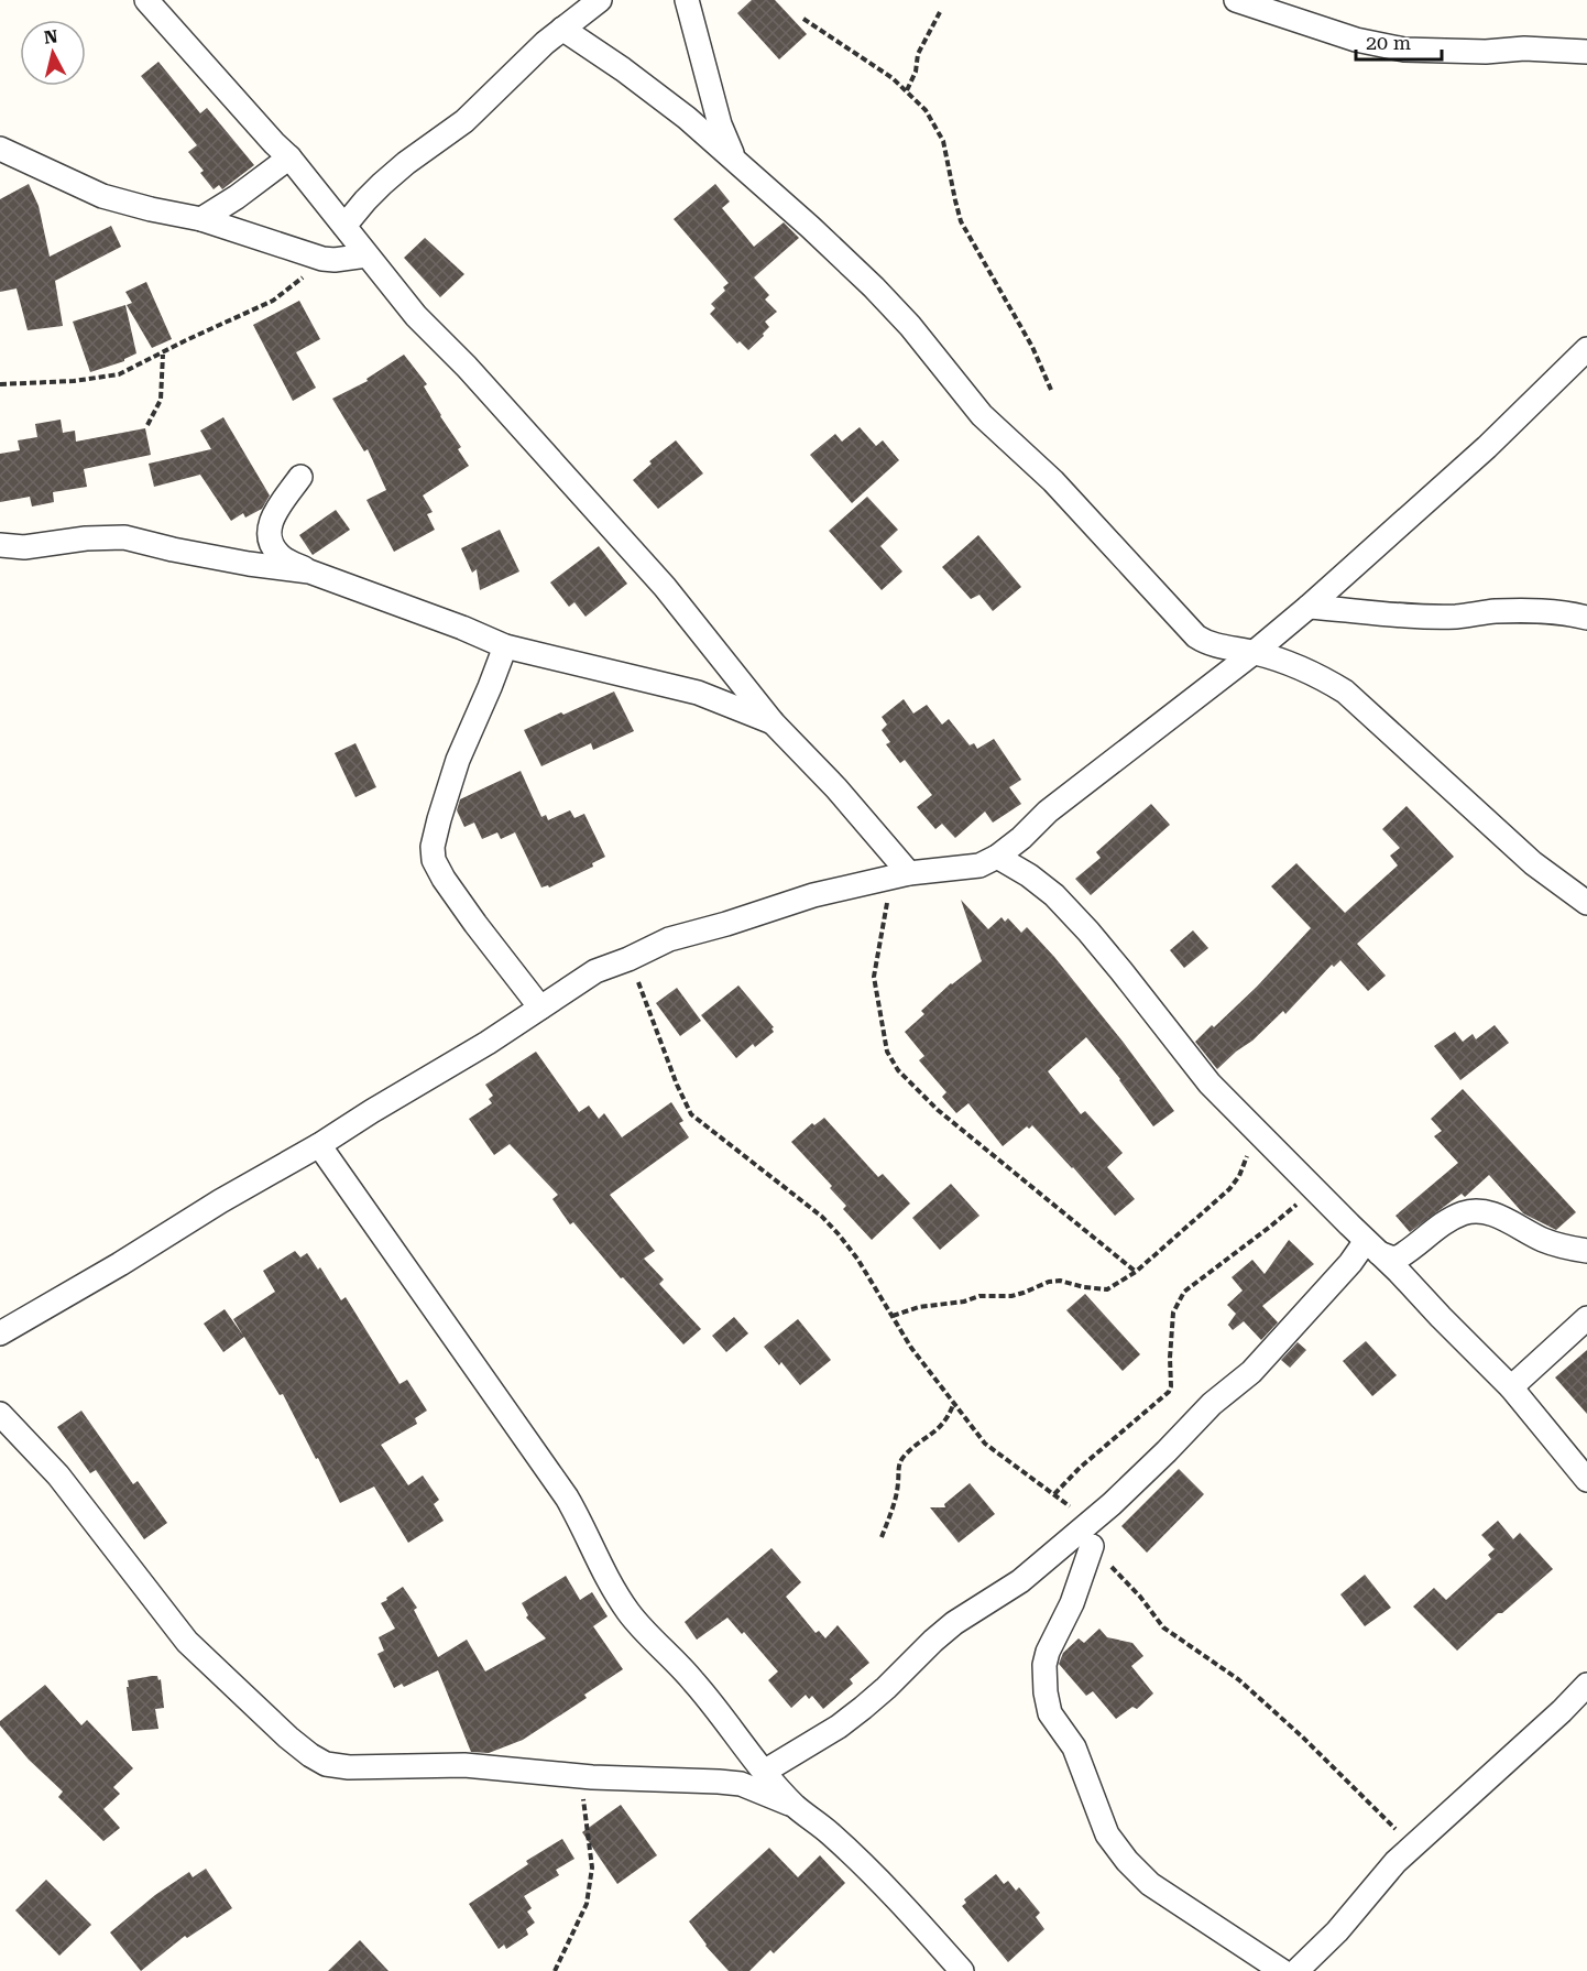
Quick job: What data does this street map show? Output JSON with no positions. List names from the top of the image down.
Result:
{
  "scale_bar": "20 m",
  "north": "top"
}
